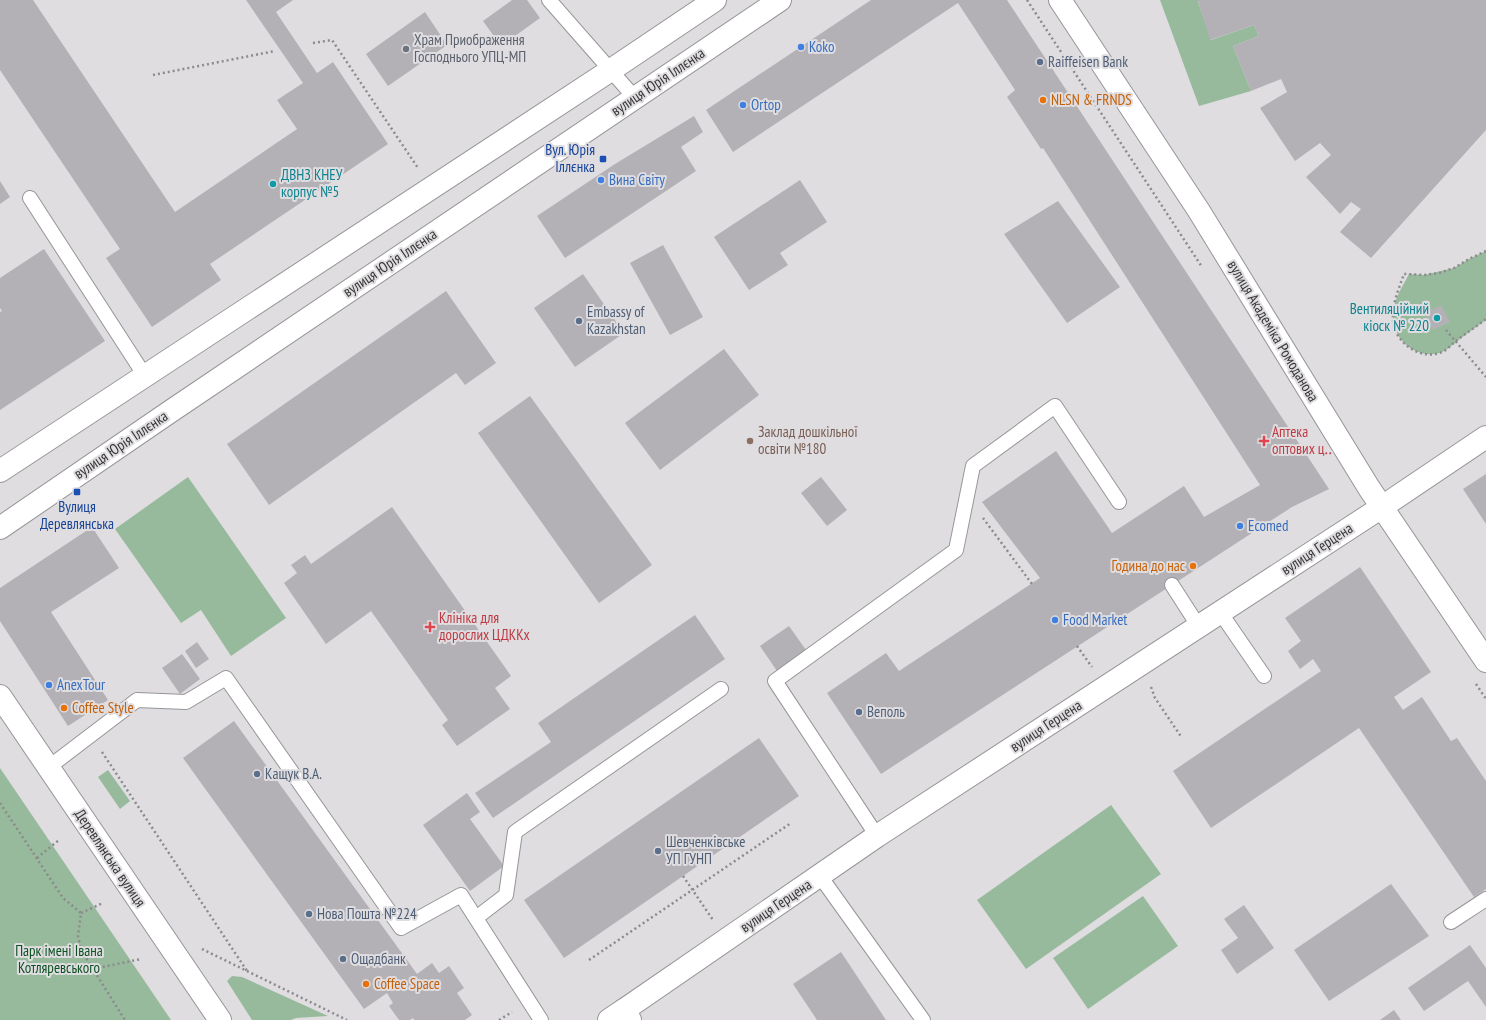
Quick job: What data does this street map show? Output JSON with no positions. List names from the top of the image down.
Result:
{
  "streets": {
    "street": [
      "вулиця Юрія Іллєнка",
      "вулиця Академіка Ромоданова",
      "вулиця Герцена",
      "Деревлянська вулиця"
    ]
  },
  "crossings": [
    ["вулиця Академіка Ромоданова", "вулиця Герцена"]
  ],
  "parks": ["Парк імені Івана Котляревського"],
  "places": {
    "other": [
      "Koko",
      "Храм Приображення Господнього УПЦ-МП",
      "Raiffeisen Bank",
      "NLSN & FRNDS",
      "Ortop",
      "Вина Світу",
      "ДВНЗ КНЕУ корпус №5",
      "Вентиляційний кіоск № 220",
      "Embassy of Kazakhstan",
      "Заклад дошкільної освіти №180",
      "Ecomed",
      "Година до нас",
      "Food Market",
      "AnexTour",
      "Coffee Style",
      "Веполь",
      "Кащук В.А.",
      "Шевченківське УП ГУНП",
      "Нова Пошта №224",
      "Ощадбанк",
      "Coffee Space"
    ],
    "transit": ["Вул. Юрія Іллєнка", "Вулиця Деревлянська"],
    "health": ["Аптека оптових ц‥", "Клініка для дорослих ЦДККх"]
  }
}
